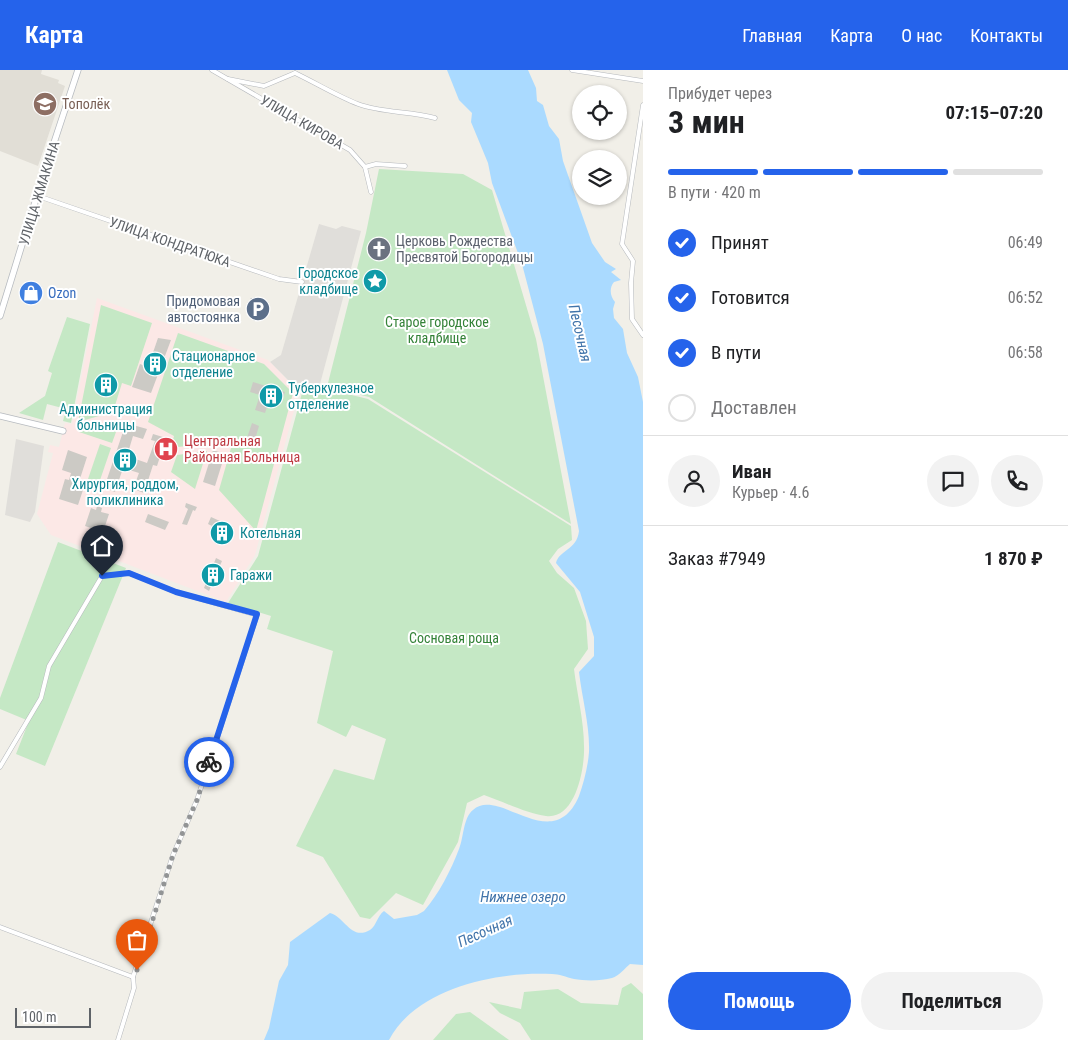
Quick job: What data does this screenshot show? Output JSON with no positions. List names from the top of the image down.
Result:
{
  "streets": {
    "street": ["УЛИЦА КИРОВА", "УЛИЦА ЖМАКИНА", "УЛИЦА КОНДРАТЮКА"]
  },
  "crossings": [
    ["УЛИЦА ЖМАКИНА", "УЛИЦА КОНДРАТЮКА"]
  ],
  "water": ["Песочная", "Нижнее озеро"],
  "parks": ["Старое городское кладбище", "Сосновая роща"],
  "places": {
    "school or university": ["Тополёк"],
    "church": ["Церковь Рождества Пресвятой Богородицы"],
    "place": ["Городское кладбище"],
    "shop": ["Ozon"],
    "parking": ["Придомовая автостоянка"],
    "building": [
      "Стационарное отделение",
      "Администрация больницы",
      "Туберкулезное отделение",
      "Хирургия, роддом, поликлиника",
      "Котельная",
      "Гаражи"
    ],
    "hospital": ["Центральная Районная Больница"]
  },
  "scale_bar": "100 m",
  "page": {
    "header": "Карта",
    "nav": [
      "Главная",
      "Карта",
      "О нас",
      "Контакты"
    ],
    "heading": ["3 мин", "Прибудет через", "07:15–07:20"],
    "panel": [
      "Иван",
      "Курьер · 4.6",
      "Заказ #7949",
      "1 870 ₽"
    ],
    "bar": "В пути · 420 m",
    "list": [
      ["Принят", "06:49"],
      ["Готовится", "06:52"],
      ["В пути", "06:58"],
      "Доставлен"
    ],
    "buttons": ["Помощь", "Поделиться"],
    "scale": "100 m"
  }
}
